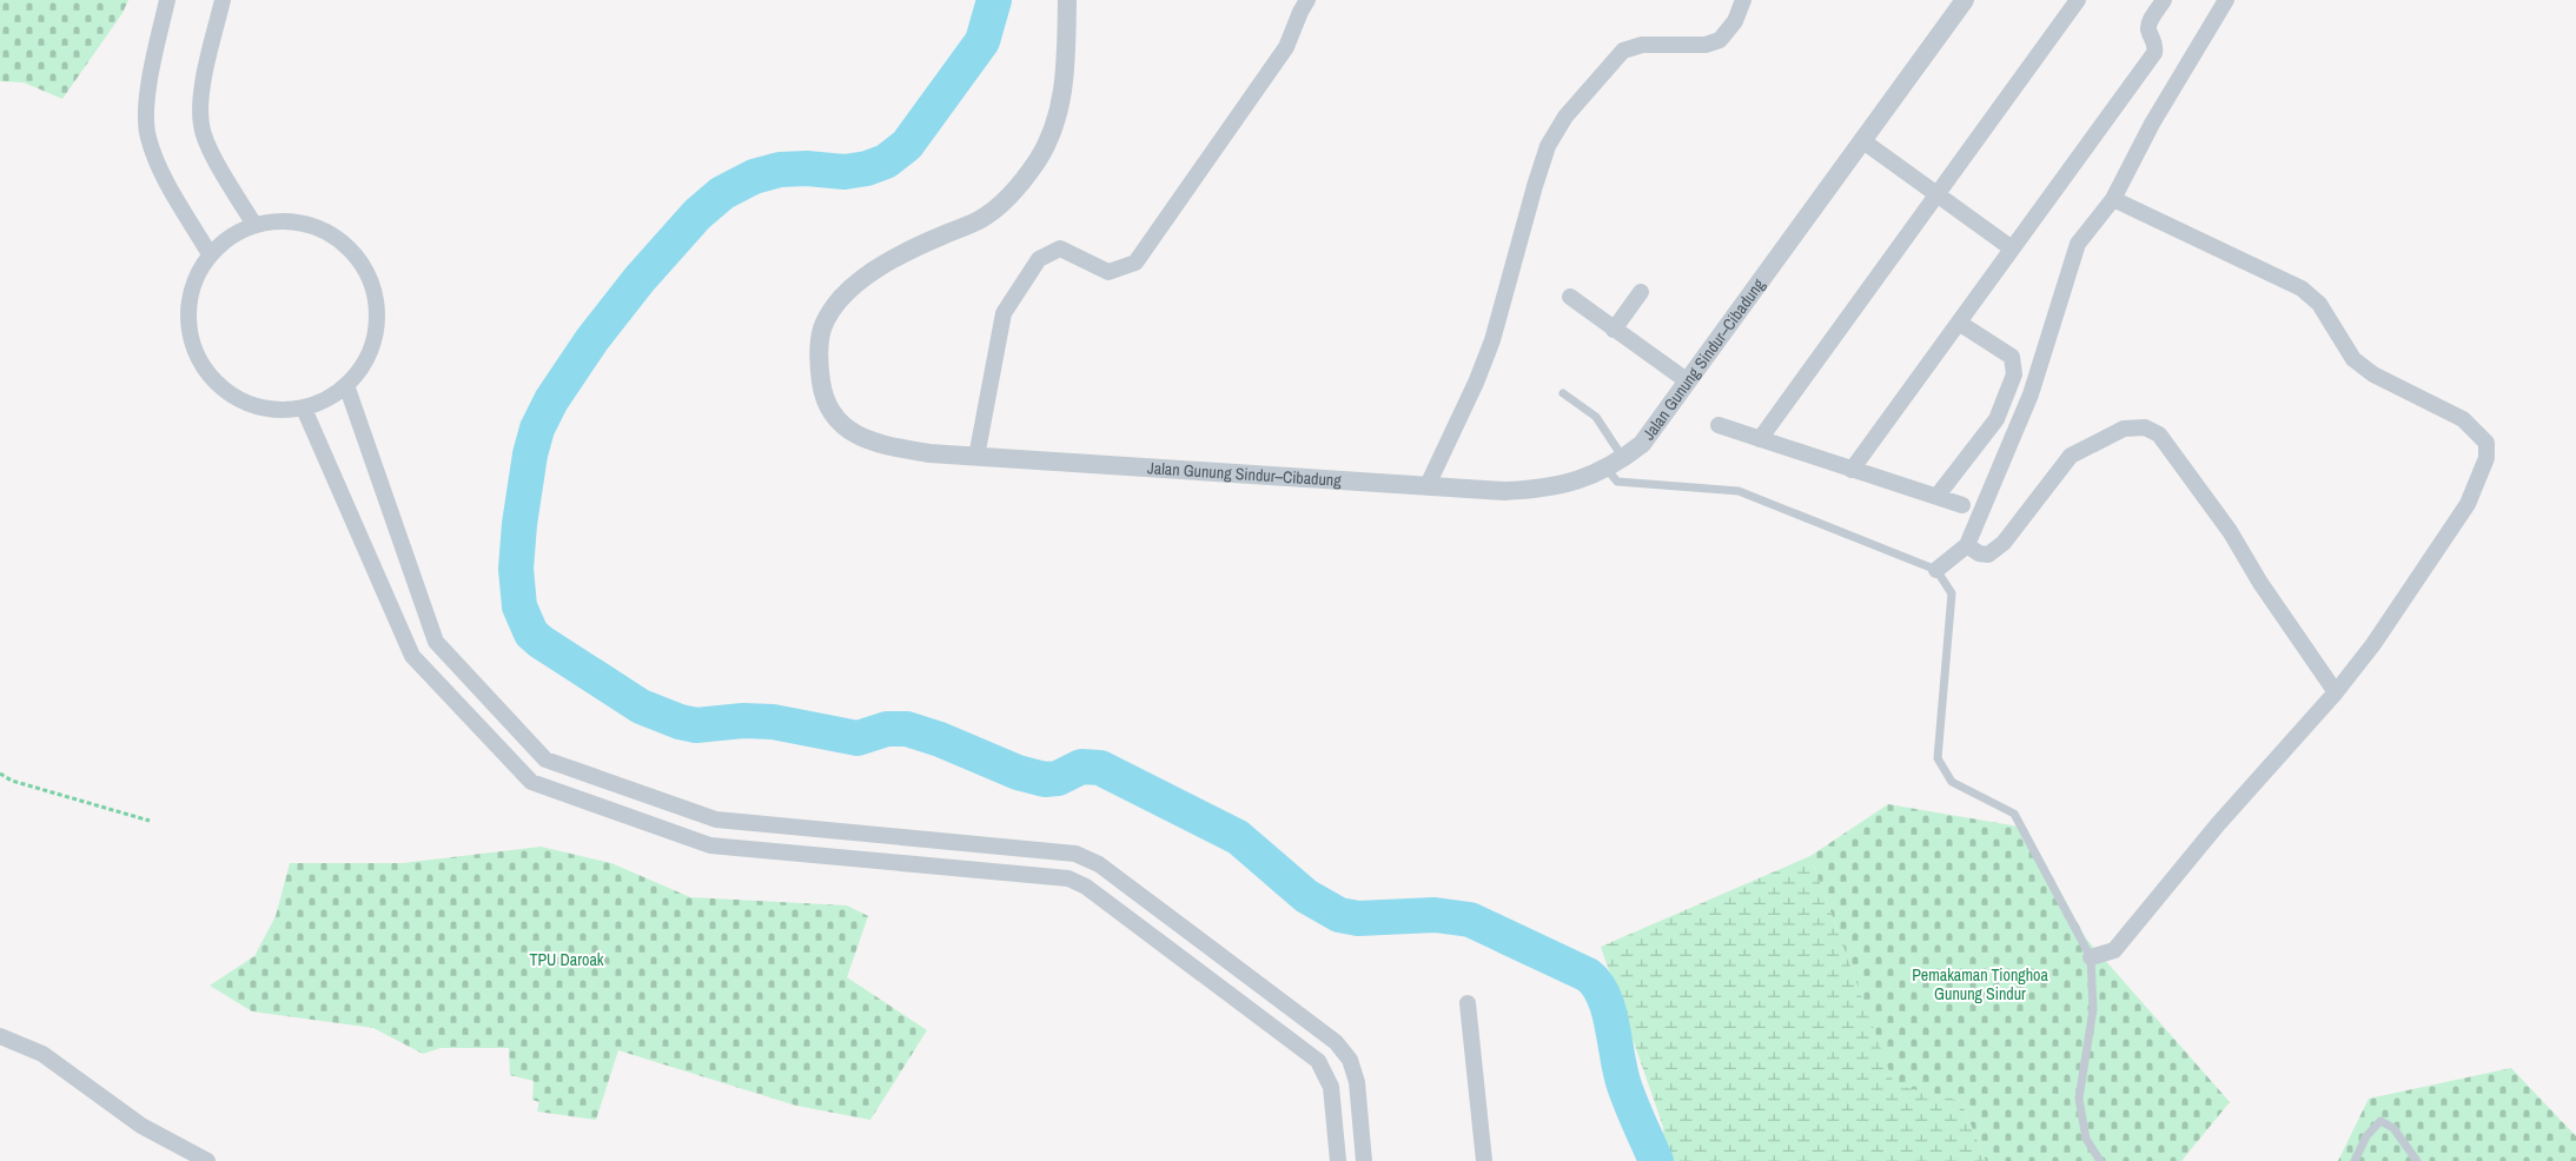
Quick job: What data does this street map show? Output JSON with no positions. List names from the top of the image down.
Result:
{
  "streets": {
    "street": ["Jalan Gunung Sindur–Cibadung"]
  },
  "parks": ["TPU Daroak", "Pemakaman Tionghoa Gunung Sindur"]
}
